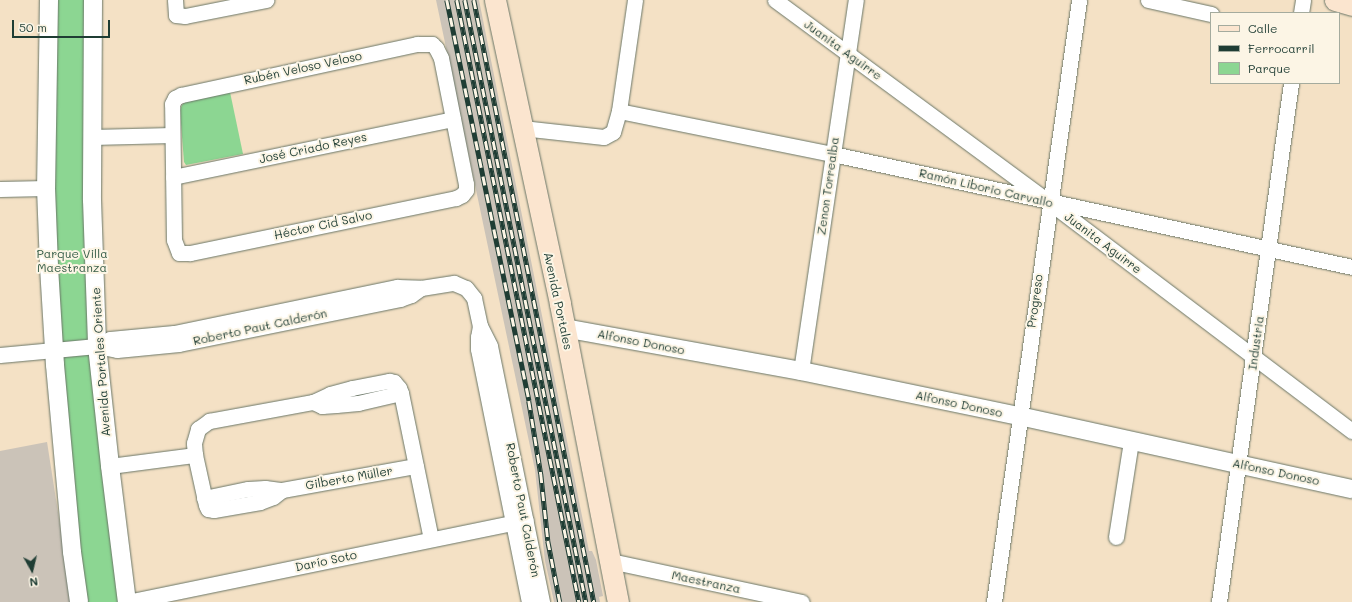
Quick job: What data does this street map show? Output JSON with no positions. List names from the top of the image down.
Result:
{
  "streets": {
    "main road": ["Avenida Portales"],
    "street": [
      "Juanita Aguirre",
      "Rubén Veloso Veloso",
      "José Criado Reyes",
      "Zenon Torrealba",
      "Ramón Liborio Carvallo",
      "Héctor Cid Salvo",
      "Progreso",
      "Roberto Paut Calderón",
      "Alfonso Donoso",
      "Industria",
      "Avenida Portales Oriente",
      "Gilberto Müller",
      "Darío Soto",
      "Maestranza"
    ]
  },
  "crossings": [
    ["Juanita Aguirre", "Zenon Torrealba"],
    ["Juanita Aguirre", "Ramón Liborio Carvallo"],
    ["Juanita Aguirre", "Progreso"],
    ["Juanita Aguirre", "Industria"],
    ["Rubén Veloso Veloso", "José Criado Reyes"],
    ["Rubén Veloso Veloso", "Héctor Cid Salvo"],
    ["José Criado Reyes", "Héctor Cid Salvo"],
    ["Zenon Torrealba", "Ramón Liborio Carvallo"],
    ["Zenon Torrealba", "Alfonso Donoso"],
    ["Ramón Liborio Carvallo", "Progreso"],
    ["Ramón Liborio Carvallo", "Industria"],
    ["Avenida Portales", "Alfonso Donoso"],
    ["Avenida Portales", "Maestranza"],
    ["Progreso", "Alfonso Donoso"],
    ["Roberto Paut Calderón", "Avenida Portales Oriente"],
    ["Roberto Paut Calderón", "Darío Soto"],
    ["Alfonso Donoso", "Industria"],
    ["Avenida Portales Oriente", "Darío Soto"]
  ],
  "parks": ["Parque Villa Maestranza"],
  "legend": ["Calle", "Ferrocarril", "Parque"],
  "scale_bar": "50 m",
  "north": "bottom"
}
